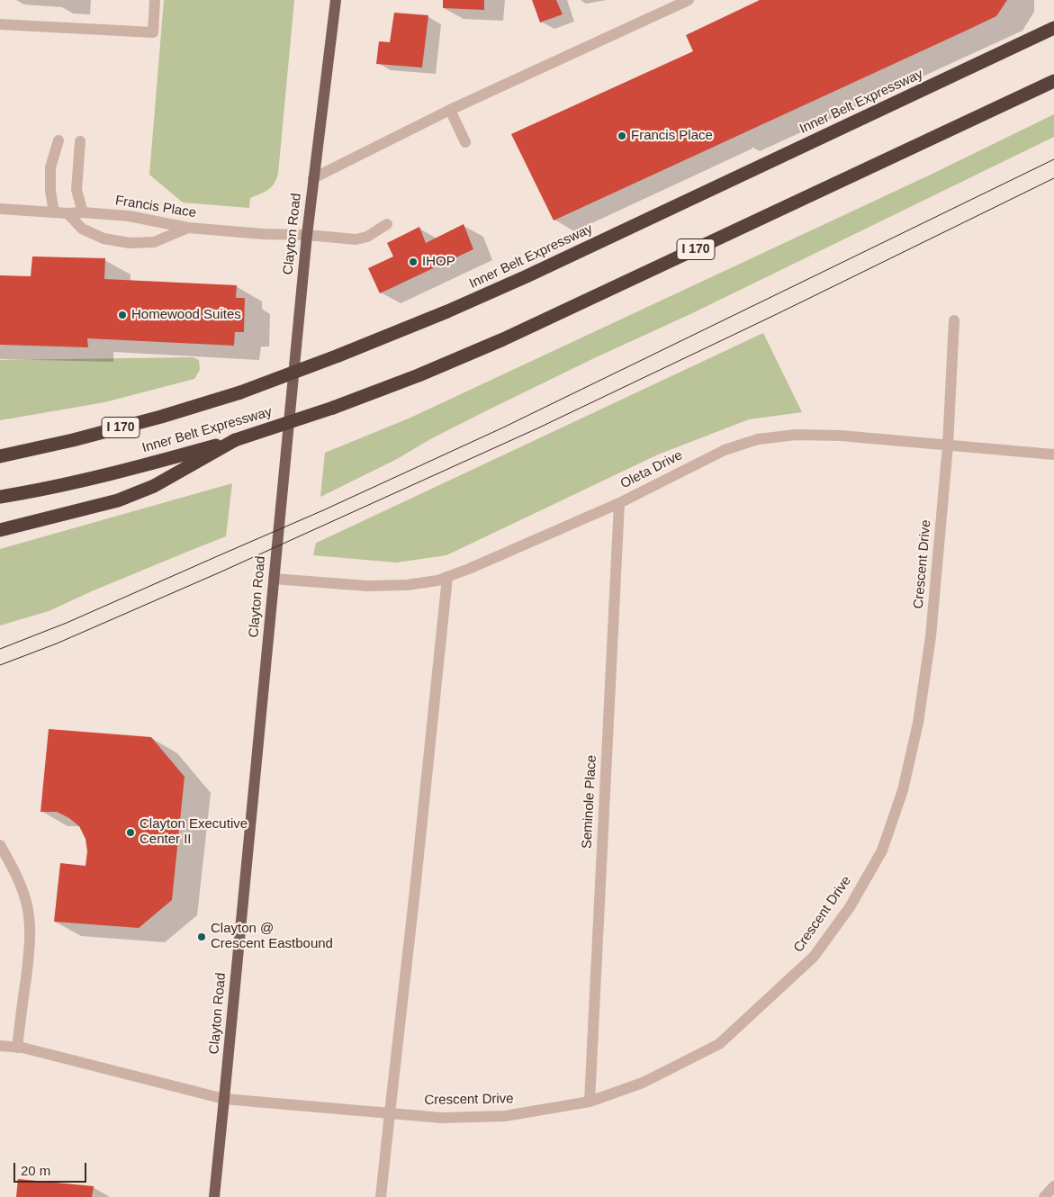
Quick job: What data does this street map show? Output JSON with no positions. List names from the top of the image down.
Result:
{
  "streets": {
    "highway": ["Inner Belt Expressway", "I 170"],
    "main road": ["Clayton Road"],
    "street": [
      "Francis Place",
      "Oleta Drive",
      "Crescent Drive",
      "Seminole Place"
    ]
  },
  "crossings": [
    ["Francis Place", "Clayton Road"],
    ["Clayton Road", "Oleta Drive"],
    ["Clayton Road", "Crescent Drive"],
    ["Oleta Drive", "Crescent Drive"],
    ["Oleta Drive", "Seminole Place"],
    ["Crescent Drive", "Seminole Place"]
  ],
  "places": [
    "Francis Place",
    "IHOP",
    "Homewood Suites",
    "Clayton Executive Center II",
    "Clayton @ Crescent Eastbound"
  ],
  "scale_bar": "20 m"
}
